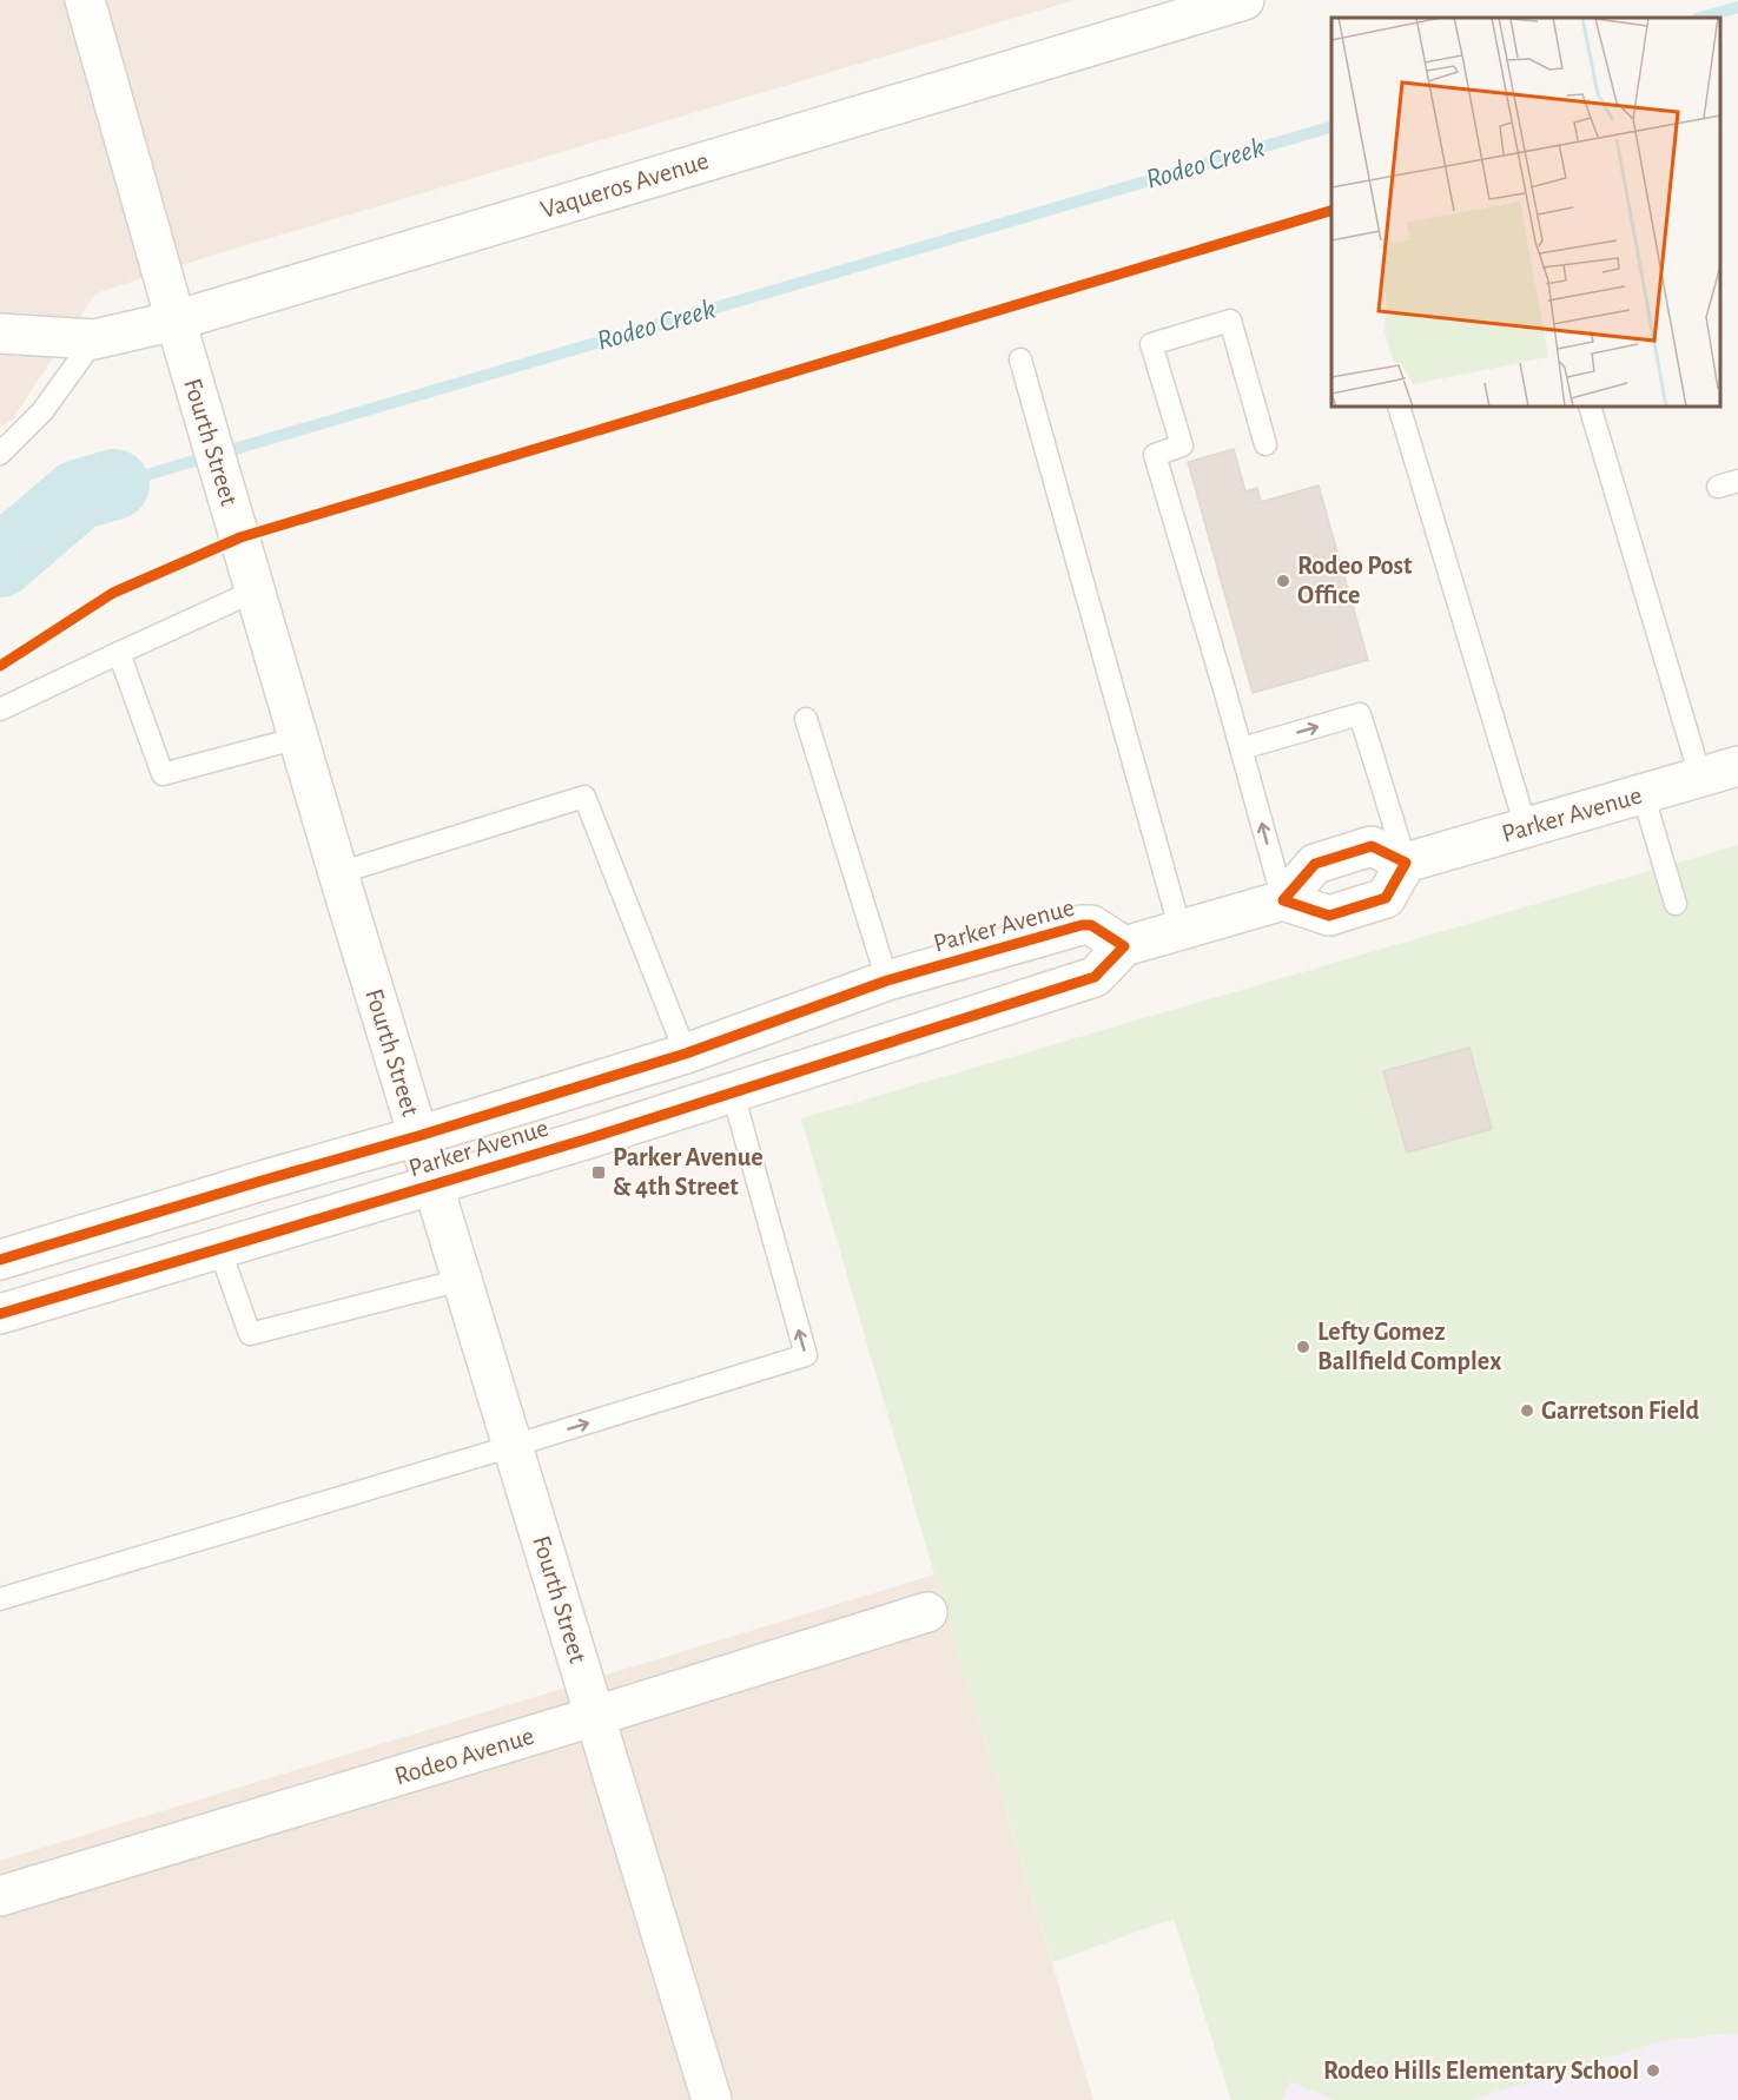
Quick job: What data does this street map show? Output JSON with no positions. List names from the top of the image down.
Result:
{
  "streets": {
    "street": [
      "Vaqueros Avenue",
      "Fourth Street",
      "Parker Avenue",
      "Rodeo Avenue"
    ]
  },
  "crossings": [
    ["Vaqueros Avenue", "Fourth Street"],
    ["Fourth Street", "Parker Avenue"],
    ["Fourth Street", "Rodeo Avenue"]
  ],
  "water": ["Rodeo Creek"],
  "places": {
    "other": [
      "Rodeo Post Office",
      "Lefty Gomez Ballfield Complex",
      "Garretson Field",
      "Rodeo Hills Elementary School"
    ],
    "transit": ["Parker Avenue & 4th Street"]
  }
}
